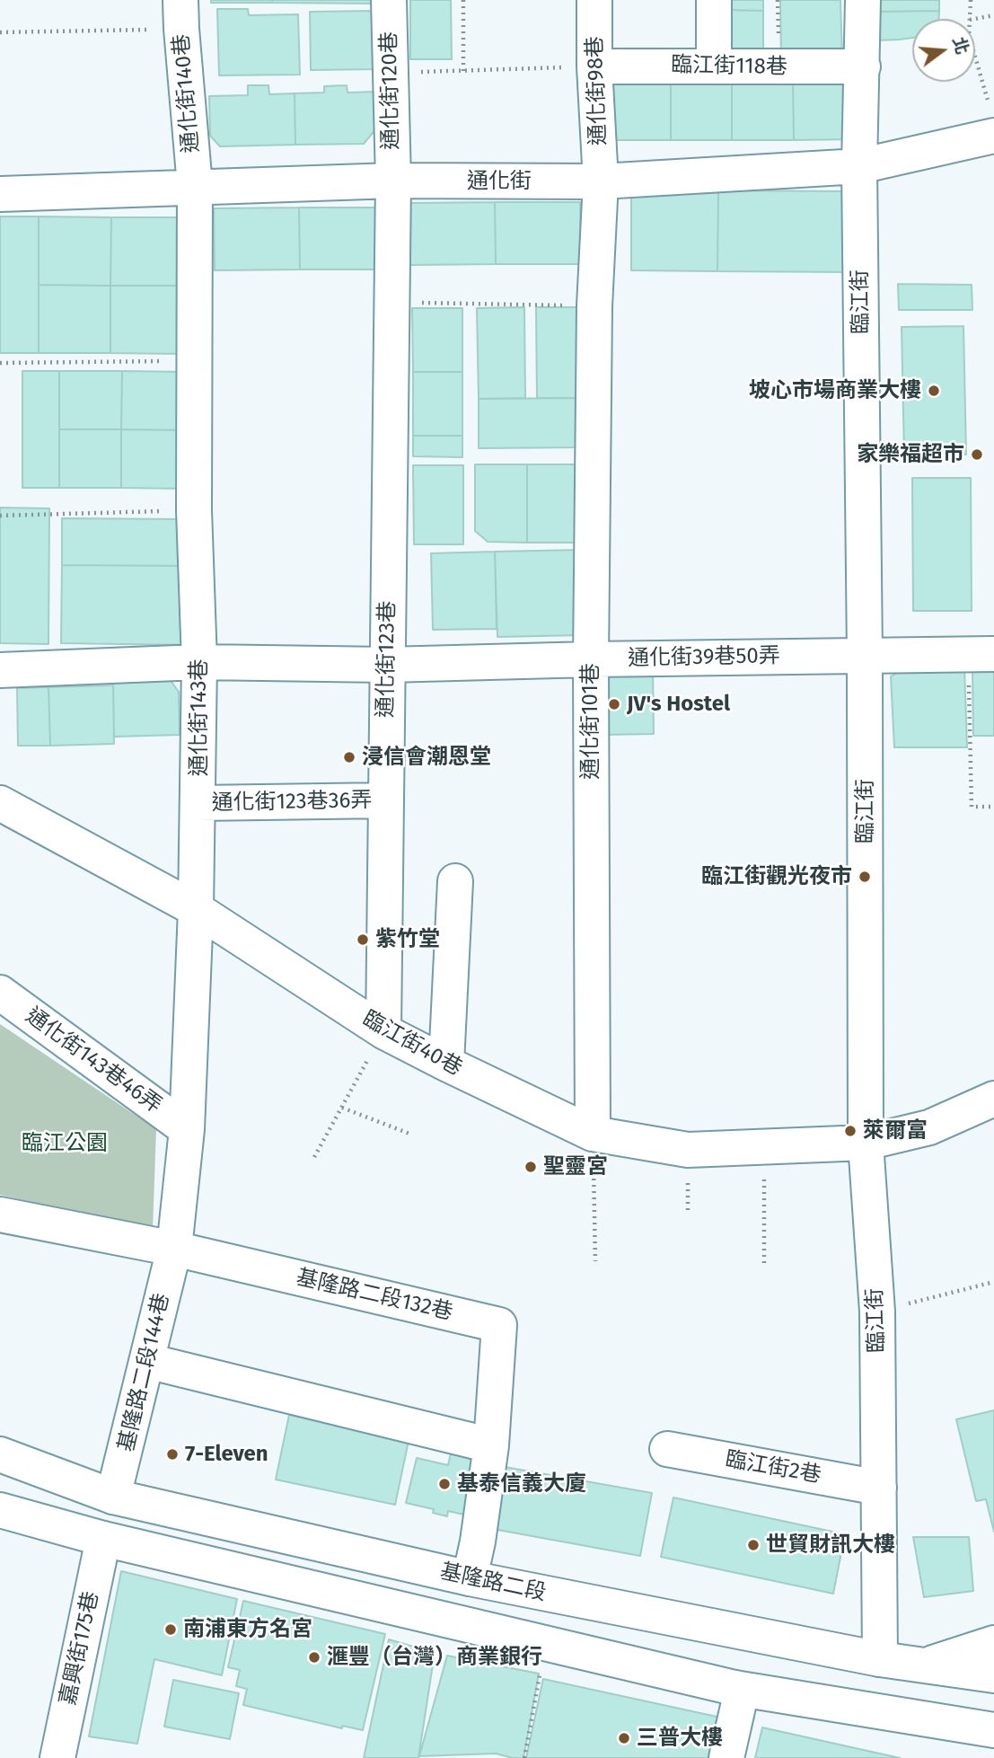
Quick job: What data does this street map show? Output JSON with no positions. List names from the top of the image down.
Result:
{
  "streets": {
    "street": [
      "臨江街118巷",
      "通化街120巷",
      "通化街98巷",
      "通化街140巷",
      "通化街",
      "臨江街",
      "通化街39巷50弄",
      "通化街123巷",
      "通化街143巷",
      "通化街101巷",
      "通化街123巷36弄",
      "臨江街40巷",
      "通化街143巷46弄",
      "基隆路二段132巷",
      "基隆路二段144巷",
      "臨江街2巷",
      "基隆路二段",
      "嘉興街175巷"
    ]
  },
  "crossings": [
    ["臨江街118巷", "通化街98巷"],
    ["臨江街118巷", "臨江街"],
    ["通化街120巷", "通化街"],
    ["通化街120巷", "通化街123巷"],
    ["通化街98巷", "通化街"],
    ["通化街98巷", "通化街101巷"],
    ["通化街140巷", "通化街"],
    ["通化街140巷", "通化街143巷"],
    ["通化街", "臨江街"],
    ["通化街", "通化街123巷"],
    ["通化街", "通化街143巷"],
    ["通化街", "通化街101巷"],
    ["臨江街", "通化街39巷50弄"],
    ["臨江街", "臨江街40巷"],
    ["臨江街", "臨江街2巷"],
    ["臨江街", "基隆路二段"],
    ["通化街39巷50弄", "通化街123巷"],
    ["通化街39巷50弄", "通化街143巷"],
    ["通化街39巷50弄", "通化街101巷"],
    ["通化街123巷", "通化街123巷36弄"],
    ["通化街123巷", "臨江街40巷"],
    ["通化街143巷", "通化街123巷36弄"],
    ["通化街143巷", "臨江街40巷"],
    ["通化街143巷", "通化街143巷46弄"],
    ["通化街143巷", "基隆路二段132巷"],
    ["通化街143巷", "基隆路二段144巷"],
    ["通化街101巷", "臨江街40巷"],
    ["基隆路二段132巷", "基隆路二段144巷"],
    ["基隆路二段132巷", "基隆路二段"],
    ["基隆路二段144巷", "基隆路二段"],
    ["基隆路二段", "嘉興街175巷"]
  ],
  "parks": ["臨江公園"],
  "places": [
    "坡心市場商業大樓",
    "家樂福超市",
    "JV's Hostel",
    "浸信會潮恩堂",
    "臨江街觀光夜市",
    "紫竹堂",
    "萊爾富",
    "聖靈宮",
    "7-Eleven",
    "基泰信義大廈",
    "世貿財訊大樓",
    "南浦東方名宮",
    "滙豐（台灣）商業銀行",
    "三普大樓"
  ],
  "north": "right"
}
